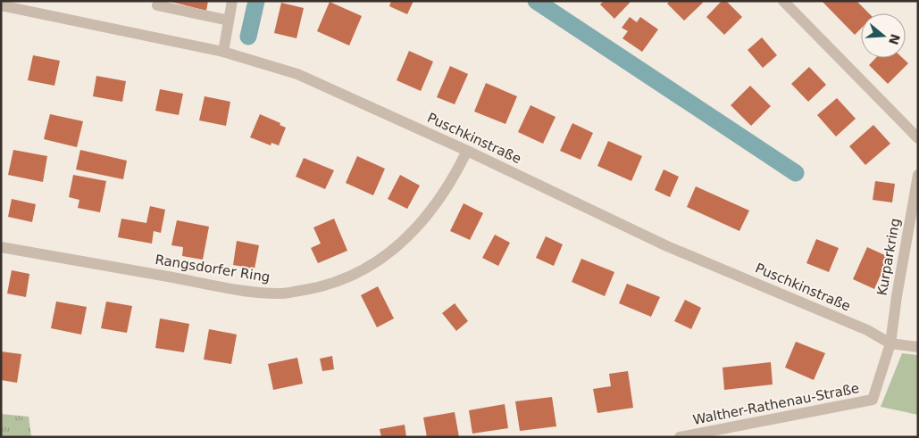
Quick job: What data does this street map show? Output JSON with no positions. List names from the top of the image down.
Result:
{
  "streets": {
    "street": [
      "Puschkinstraße",
      "Kurparkring",
      "Rangsdorfer Ring",
      "Walther-Rathenau-Straße"
    ]
  },
  "crossings": [
    ["Puschkinstraße", "Kurparkring"],
    ["Puschkinstraße", "Rangsdorfer Ring"],
    ["Puschkinstraße", "Walther-Rathenau-Straße"],
    ["Kurparkring", "Walther-Rathenau-Straße"]
  ],
  "north": "right"
}
